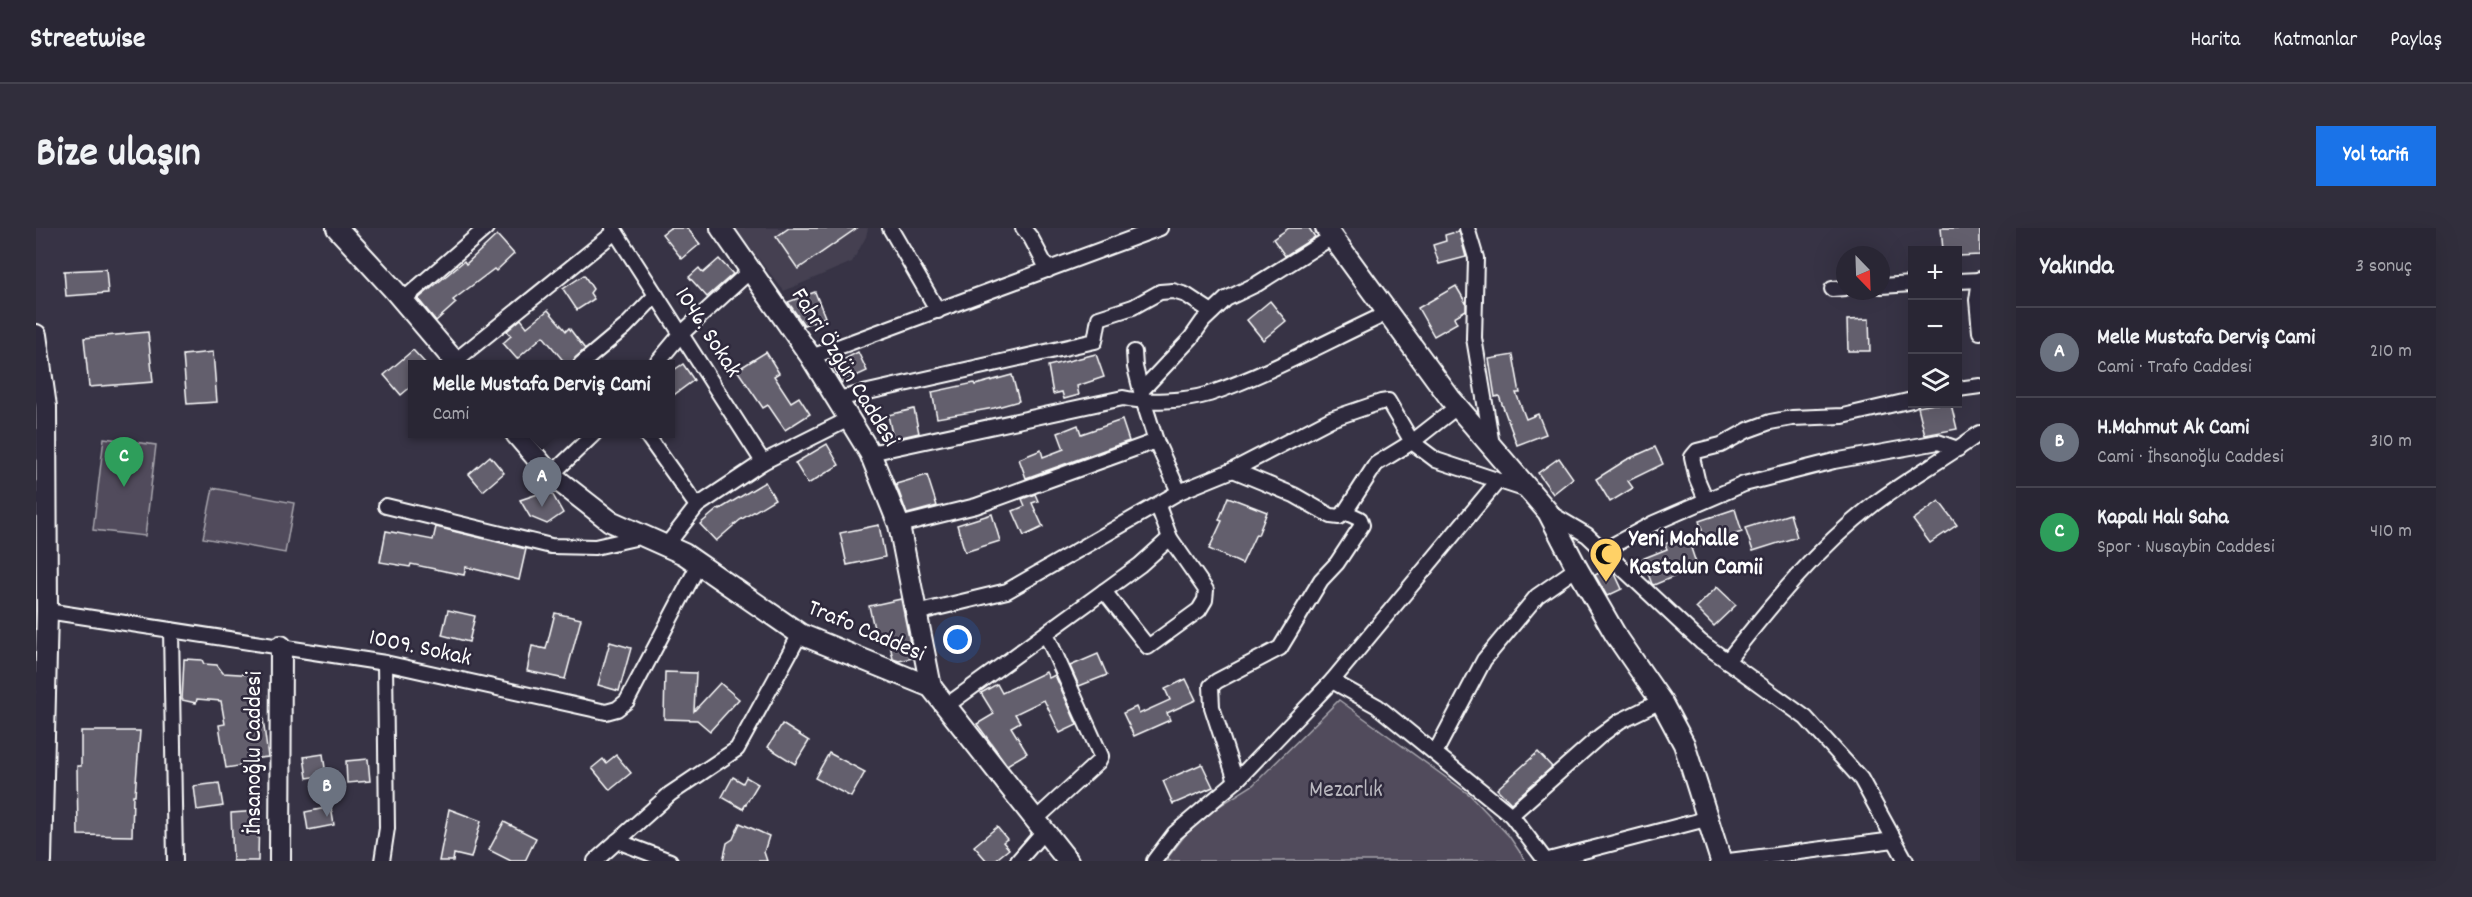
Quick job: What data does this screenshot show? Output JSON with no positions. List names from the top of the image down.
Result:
{
  "streets": {
    "street": [
      "1046. Sokak",
      "Fahri Özgün Caddesi",
      "Trafo Caddesi",
      "1009. Sokak",
      "İhsanoğlu Caddesi"
    ]
  },
  "crossings": [
    ["Fahri Özgün Caddesi", "Trafo Caddesi"],
    ["Trafo Caddesi", "1009. Sokak"],
    ["1009. Sokak", "İhsanoğlu Caddesi"]
  ],
  "parks": ["Mezarlık"],
  "places": {
    "mosque": ["Yeni Mahalle Kastalun Camii"]
  },
  "north": "bottom right",
  "page": {
    "header": "Streetwise",
    "nav": ["Harita", "Katmanlar", "Paylaş"],
    "title": "Bize ulaşın",
    "buttons": "Yol tarifi",
    "heading": ["Yakında", "3 sonuç"],
    "map_buttons": ["+", "−"],
    "list": [
      {
        "mark": "A",
        "name": "Melle Mustafa Derviş Cami",
        "note": "Cami · Trafo Caddesi",
        "value": "210 m"
      },
      {
        "mark": "B",
        "name": "H.Mahmut Ak Cami",
        "note": "Cami · İhsanoğlu Caddesi",
        "value": "310 m"
      },
      {
        "mark": "C",
        "name": "Kapalı Halı Saha",
        "note": "Spor · Nusaybin Caddesi",
        "value": "410 m"
      }
    ],
    "popup": ["Melle Mustafa Derviş Cami", "Cami"],
    "pins": ["C", "A", "B"]
  }
}
